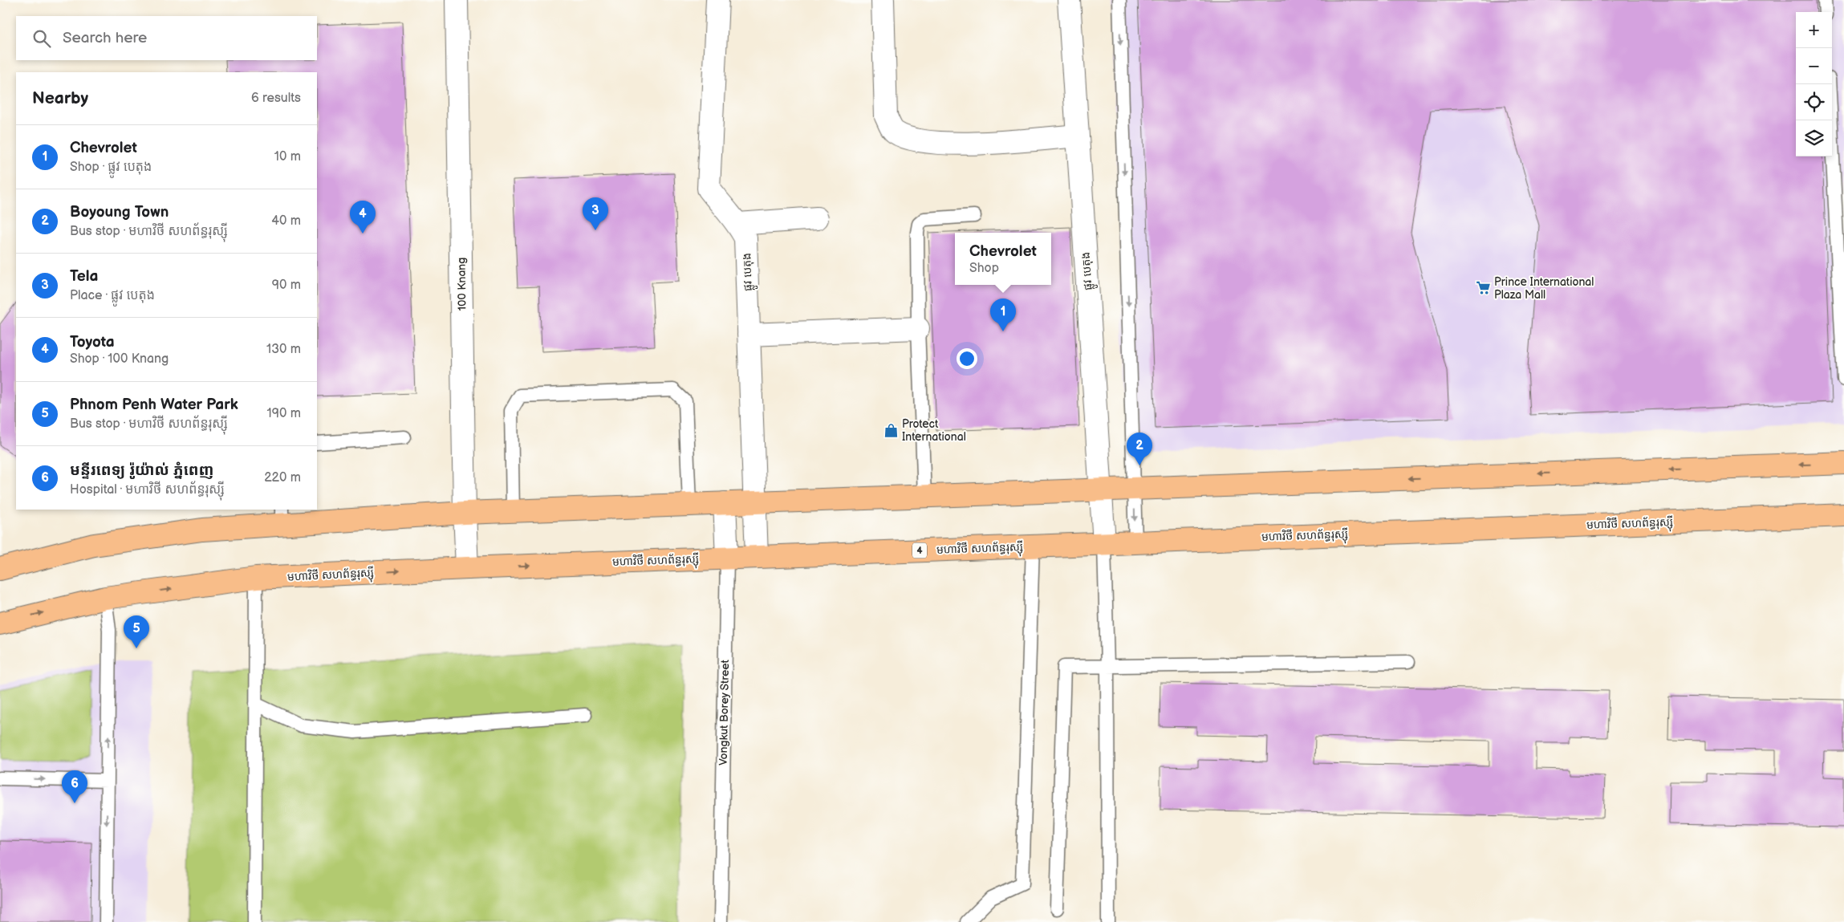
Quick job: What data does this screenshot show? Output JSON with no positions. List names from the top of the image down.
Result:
{
  "streets": {
    "highway": ["មហាវិថី សហព័ន្ធរុស្ស៊ី", "4"],
    "street": ["ផ្លូវ បេតុង", "100 Knang", "Vongkut Borey Street"]
  },
  "crossings": [
    ["ផ្លូវ បេតុង", "មហាវិថី សហព័ន្ធរុស្ស៊ី"],
    ["100 Knang", "មហាវិថី សហព័ន្ធរុស្ស៊ី"],
    ["មហាវិថី សហព័ន្ធរុស្ស៊ី", "Vongkut Borey Street"]
  ],
  "places": {
    "supermarket": ["Prince International Plaza Mall"],
    "shop": ["Protect International"]
  },
  "page": {
    "map_buttons": ["+", "−"],
    "search": "Search here",
    "heading": ["Nearby", "6 results"],
    "list": [
      {
        "mark": "1",
        "name": "Chevrolet",
        "note": "Shop · ផ្លូវ បេតុង",
        "value": "10 m"
      },
      {
        "mark": "2",
        "name": "Boyoung Town",
        "note": "Bus stop · មហាវិថី សហព័ន្ធរុស្ស៊ី",
        "value": "40 m"
      },
      {
        "mark": "3",
        "name": "Tela",
        "note": "Place · ផ្លូវ បេតុង",
        "value": "90 m"
      },
      {
        "mark": "4",
        "name": "Toyota",
        "note": "Shop · 100 Knang",
        "value": "130 m"
      },
      {
        "mark": "5",
        "name": "Phnom Penh Water Park",
        "note": "Bus stop · មហាវិថី សហព័ន្ធរុស្ស៊ី",
        "value": "190 m"
      },
      {
        "mark": "6",
        "name": "មន្ទីរពេទ្យ រ៉ូយ៉ាល់ ភ្នំពេញ",
        "note": "Hospital · មហាវិថី សហព័ន្ធរុស្ស៊ី",
        "value": "220 m"
      }
    ],
    "pins": [
      "3",
      "4",
      "1",
      "2",
      "5",
      "6"
    ],
    "popup": ["Chevrolet", "Shop"]
  }
}
